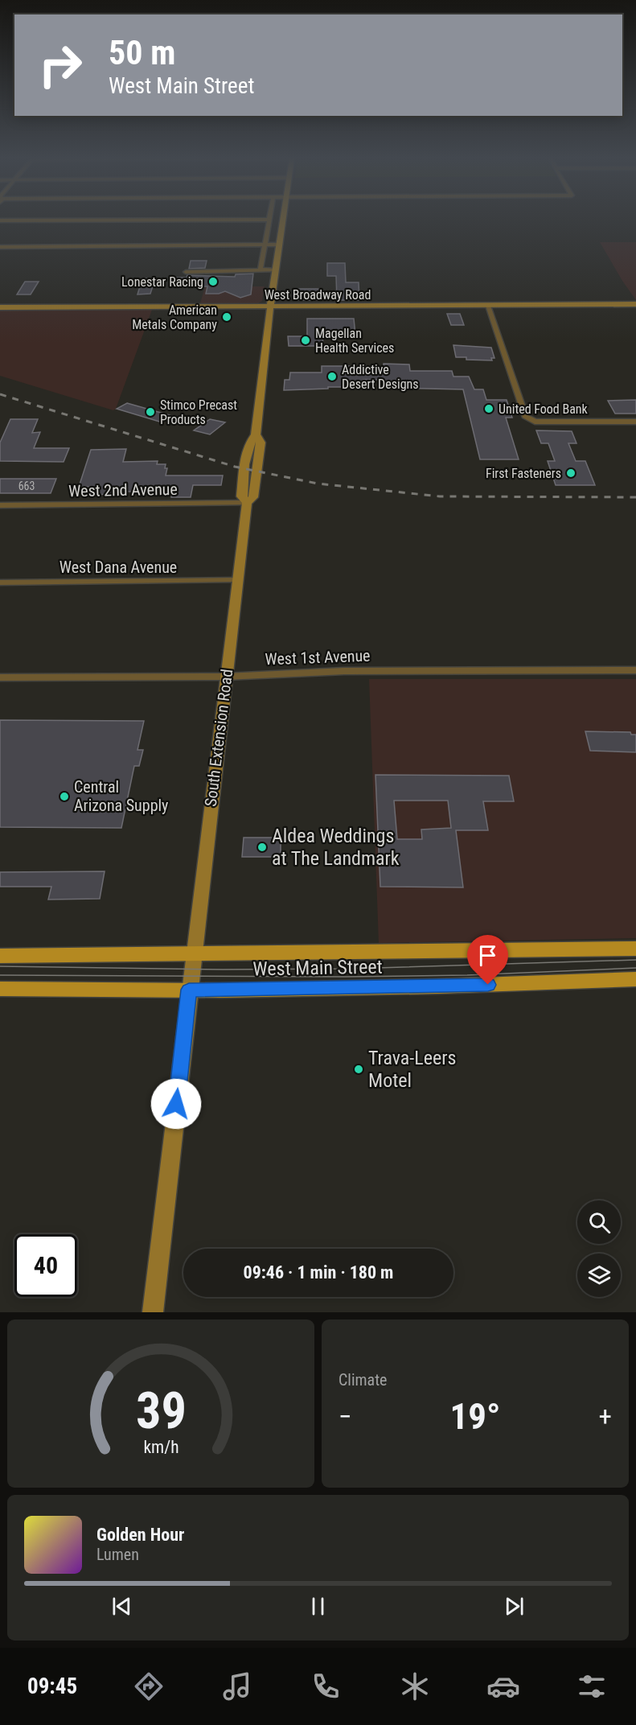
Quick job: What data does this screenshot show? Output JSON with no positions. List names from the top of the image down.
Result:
{
  "streets": {
    "main road": ["West Main Street"],
    "street": [
      "West Broadway Road",
      "West 2nd Avenue",
      "West Dana Avenue",
      "West 1st Avenue",
      "South Extension Road"
    ]
  },
  "crossings": [
    ["West Broadway Road", "South Extension Road"],
    ["West 2nd Avenue", "South Extension Road"],
    ["West Dana Avenue", "South Extension Road"],
    ["West 1st Avenue", "South Extension Road"],
    ["South Extension Road", "West Main Street"]
  ],
  "places": [
    "Lonestar Racing",
    "American Metals Company",
    "Magellan Health Services",
    "Addictive Desert Designs",
    "United Food Bank",
    "Stimco Precast Products",
    "First Fasteners",
    "Central Arizona Supply",
    "Aldea Weddings at The Landmark",
    "Trava-Leers Motel"
  ],
  "house_numbers": ["663"],
  "page": {
    "turn": ["50 m", "West Main Street"],
    "limit": "40",
    "trip": "09:46 · 1 min · 180 m",
    "tile": "Climate",
    "heat": ["−", "19°", "+"],
    "song": ["Golden Hour", "Lumen"],
    "tabs": "09:45",
    "gauge": ["39", "km/h"]
  }
}
